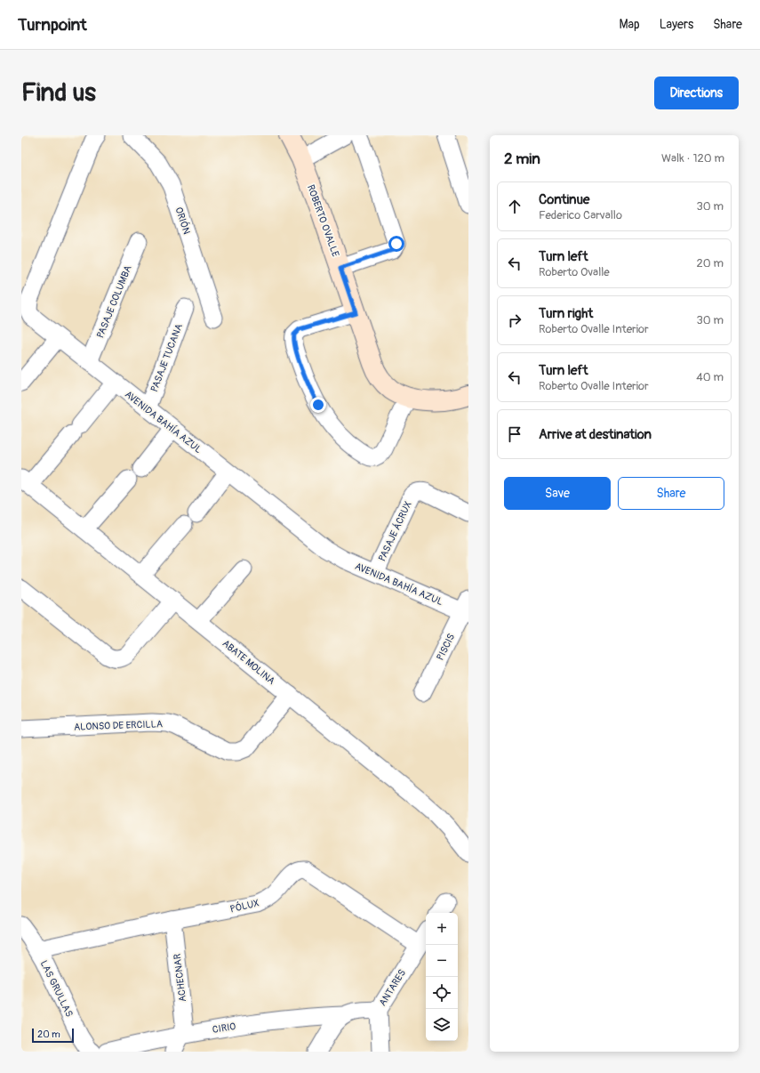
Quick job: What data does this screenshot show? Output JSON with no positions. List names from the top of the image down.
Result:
{
  "streets": {
    "street": [
      "ORIÓN",
      "ROBERTO OVALLE",
      "PASAJE COLUMBA",
      "PASAJE TUCANA",
      "AVENIDA BAHÍA AZUL",
      "PASAJE ÁCRUX",
      "PISCIS",
      "ABATE MOLINA",
      "ALONSO DE ERCILLA",
      "PÓLUX",
      "ACHECNAR",
      "ANTARES",
      "LAS GRULLAS",
      "CIRIO"
    ]
  },
  "crossings": [
    ["PASAJE COLUMBA", "AVENIDA BAHÍA AZUL"],
    ["PASAJE TUCANA", "AVENIDA BAHÍA AZUL"],
    ["AVENIDA BAHÍA AZUL", "PASAJE ÁCRUX"],
    ["AVENIDA BAHÍA AZUL", "PISCIS"],
    ["ABATE MOLINA", "ALONSO DE ERCILLA"],
    ["PÓLUX", "ACHECNAR"],
    ["PÓLUX", "ANTARES"],
    ["PÓLUX", "LAS GRULLAS"],
    ["ACHECNAR", "CIRIO"],
    ["ANTARES", "CIRIO"]
  ],
  "scale_bar": "20 m",
  "page": {
    "header": "Turnpoint",
    "nav": ["Map", "Layers", "Share"],
    "buttons": [
      "Directions",
      ["Save", "Share"]
    ],
    "title": "Find us",
    "heading": ["2 min", "Walk · 120 m"],
    "list": [
      ["Continue", "Federico Carvallo", "30 m"],
      ["Turn left", "Roberto Ovalle", "20 m"],
      ["Turn right", "Roberto Ovalle Interior", "30 m"],
      ["Turn left", "Roberto Ovalle Interior", "40 m"],
      "Arrive at destination"
    ],
    "map_buttons": ["+", "−"],
    "scale": "20 m"
  }
}
